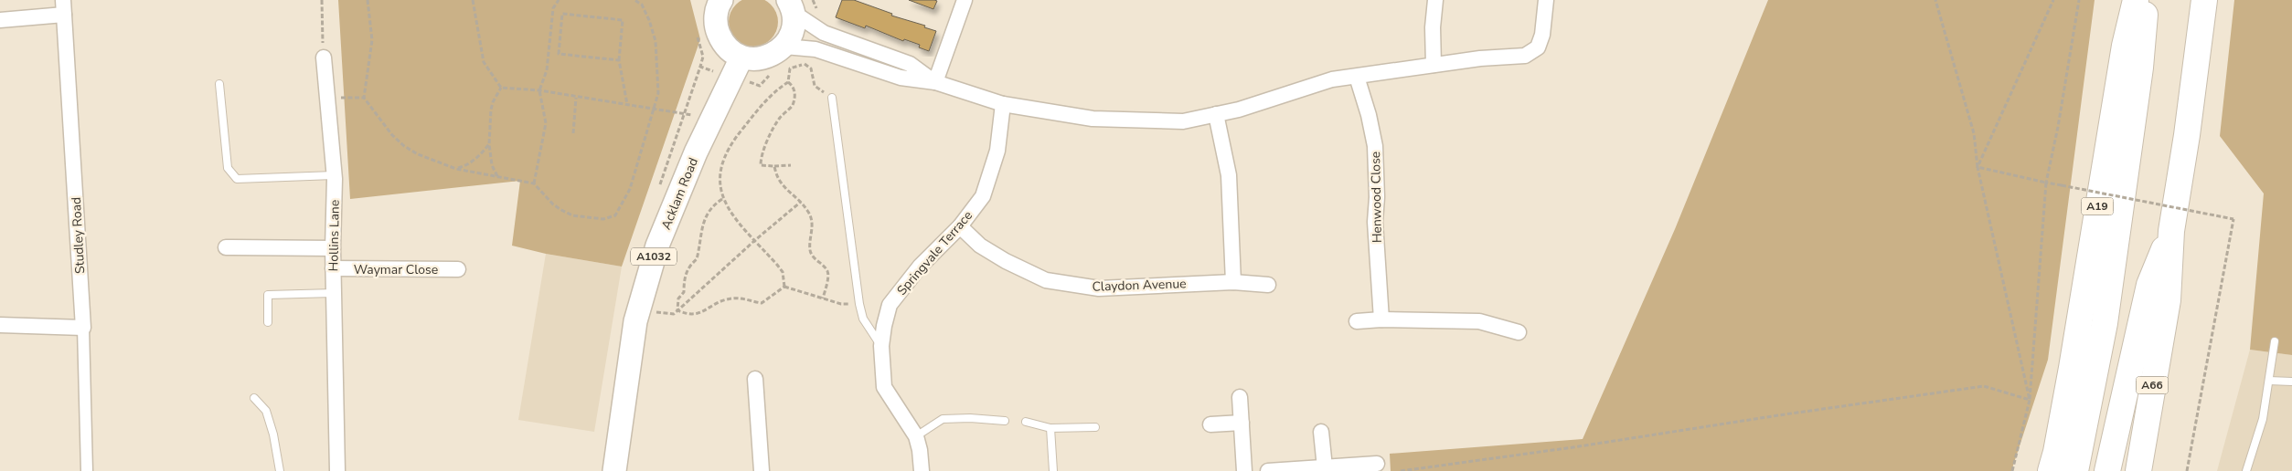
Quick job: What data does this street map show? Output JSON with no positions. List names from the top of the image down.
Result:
{
  "streets": {
    "highway": ["A19", "A66"],
    "main road": ["Acklam Road", "A1032"],
    "street": [
      "Henwood Close",
      "Studley Road",
      "Hollins Lane",
      "Springvale Terrace",
      "Waymar Close",
      "Claydon Avenue"
    ]
  },
  "crossings": [
    ["Hollins Lane", "Waymar Close"],
    ["Springvale Terrace", "Claydon Avenue"]
  ]
}
